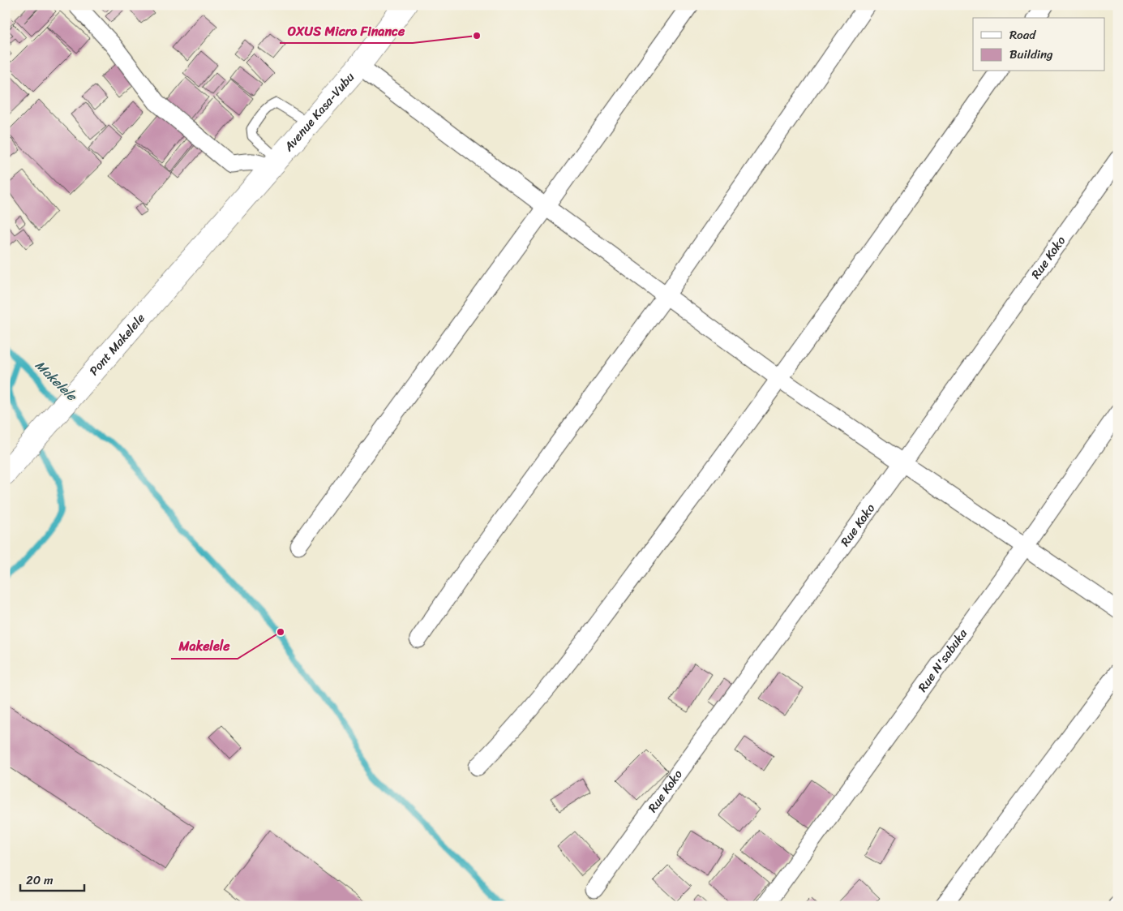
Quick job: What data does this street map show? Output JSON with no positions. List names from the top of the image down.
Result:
{
  "streets": {
    "main road": ["Avenue Kasa-Vubu", "Pont Makelele"],
    "street": ["Rue Koko", "Rue N'sabuka"]
  },
  "crossings": [
    ["Avenue Kasa-Vubu", "Pont Makelele"]
  ],
  "water": ["Makelele"],
  "places": ["OXUS Micro Finance", "Makelele"],
  "legend": ["Road", "Building"],
  "scale_bar": "20 m"
}
